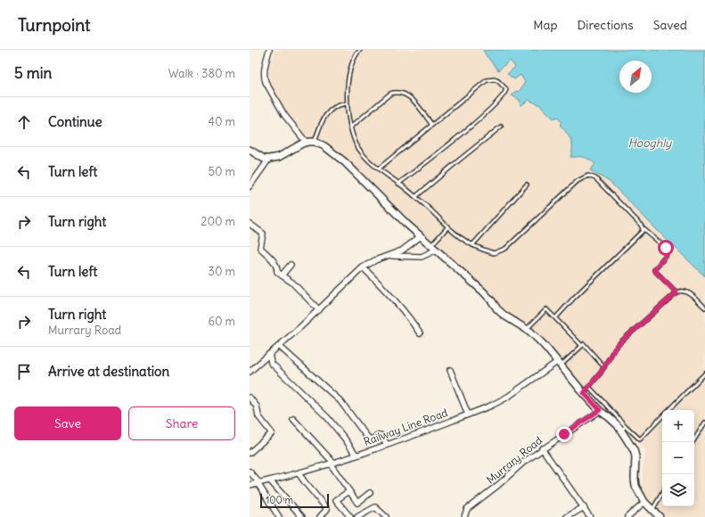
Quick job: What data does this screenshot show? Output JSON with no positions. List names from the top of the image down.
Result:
{
  "streets": {
    "street": ["Railway Line Road", "Murrary Road"]
  },
  "water": ["Hooghly"],
  "scale_bar": "100 m",
  "north": "top right",
  "page": {
    "header": "Turnpoint",
    "nav": ["Map", "Directions", "Saved"],
    "heading": ["5 min", "Walk · 380 m"],
    "list": [
      ["Continue", "40 m"],
      ["Turn left", "50 m"],
      ["Turn right", "200 m"],
      ["Turn left", "30 m"],
      ["Turn right", "Murrary Road", "60 m"],
      "Arrive at destination"
    ],
    "buttons": ["Save", "Share"],
    "map_buttons": ["+", "−"],
    "scale": "100 m"
  }
}
